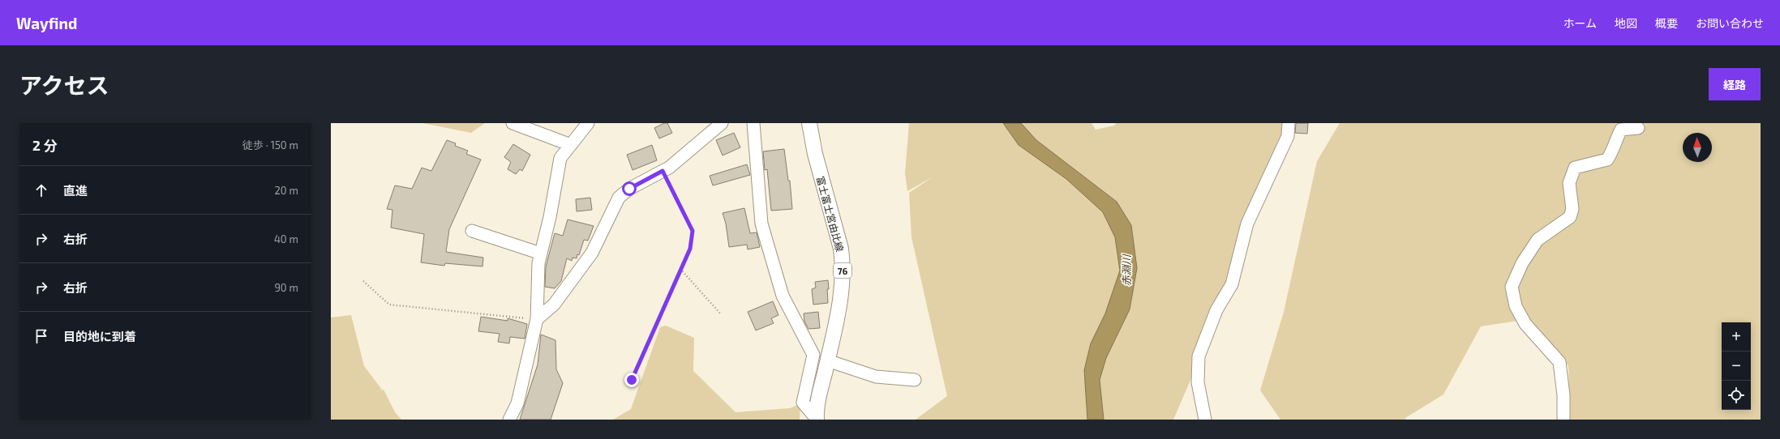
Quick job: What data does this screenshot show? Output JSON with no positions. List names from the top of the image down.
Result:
{
  "streets": {
    "main road": ["富士富士宮由比線", "76"]
  },
  "water": ["赤淵川"],
  "north": "top",
  "page": {
    "header": "Wayfind",
    "nav": [
      "ホーム",
      "地図",
      "概要",
      "お問い合わせ"
    ],
    "title": "アクセス",
    "buttons": "経路",
    "heading": ["2 分", "徒歩 · 150 m"],
    "list": [
      ["直進", "20 m"],
      ["右折", "40 m"],
      ["右折", "90 m"],
      "目的地に到着"
    ],
    "map_buttons": ["+", "−"]
  }
}
